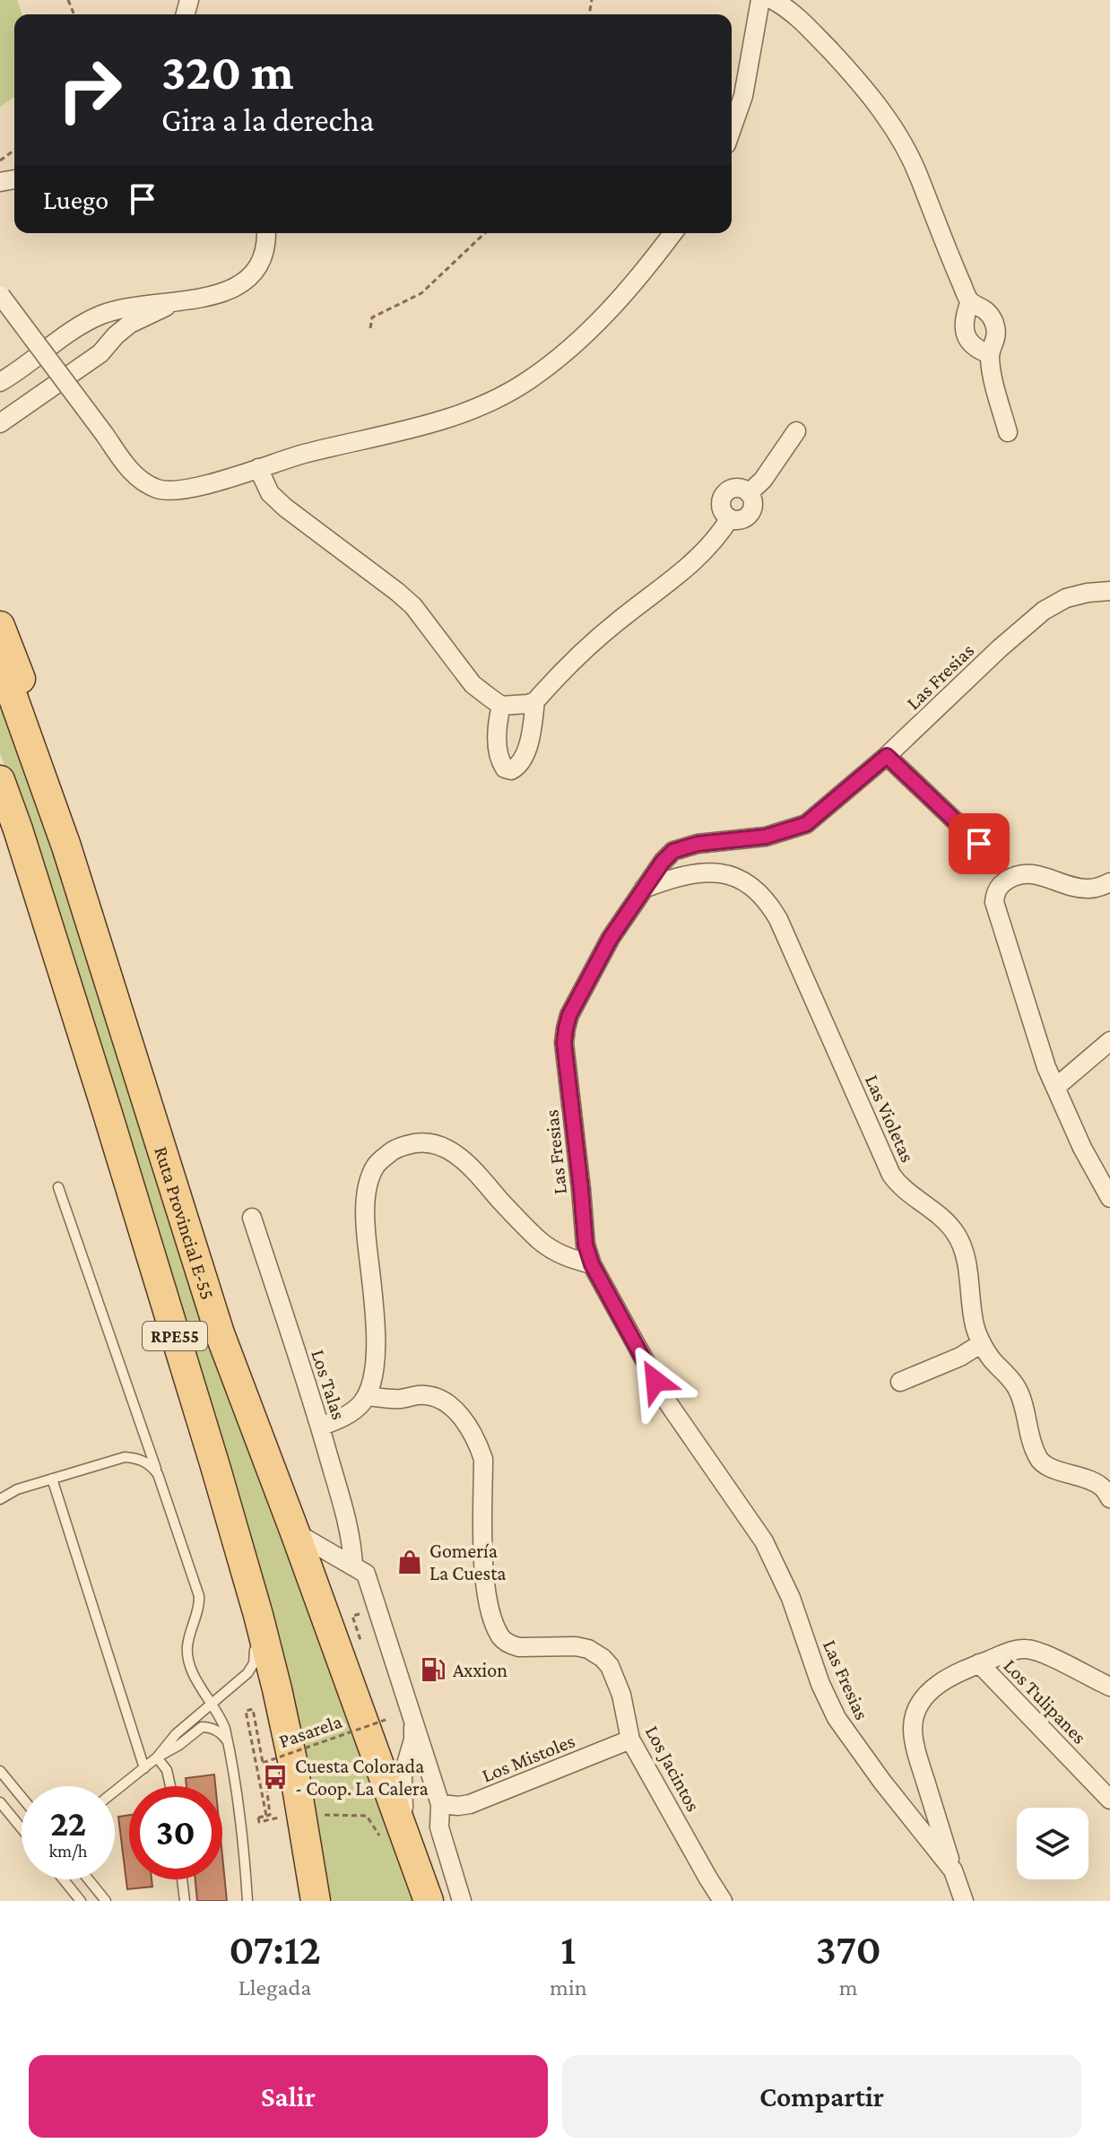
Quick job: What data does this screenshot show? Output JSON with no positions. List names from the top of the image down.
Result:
{
  "streets": {
    "main road": ["Ruta Provincial E-55", "RPE55"],
    "street": [
      "Las Fresias",
      "Las Violetas",
      "Los Talas",
      "Los Tulipanes",
      "Los Mistoles",
      "Los Jacintos"
    ],
    "path": ["Pasarela"]
  },
  "crossings": [
    ["Las Fresias", "Las Violetas"],
    ["Ruta Provincial E-55", "RPE55"],
    ["Los Mistoles", "Los Jacintos"]
  ],
  "places": {
    "shop": ["Gomería La Cuesta"],
    "fuel station": ["Axxion"],
    "bus stop": ["Cuesta Colorada - Coop. La Calera"]
  },
  "page": {
    "turn": ["320 m", "Gira a la derecha"],
    "then": "Luego",
    "speed": "22 km/h",
    "limit": "30",
    "eta": [
      "07:12",
      "Llegada",
      "1",
      "min",
      "370",
      "m"
    ],
    "buttons": ["Salir", "Compartir"]
  }
}
